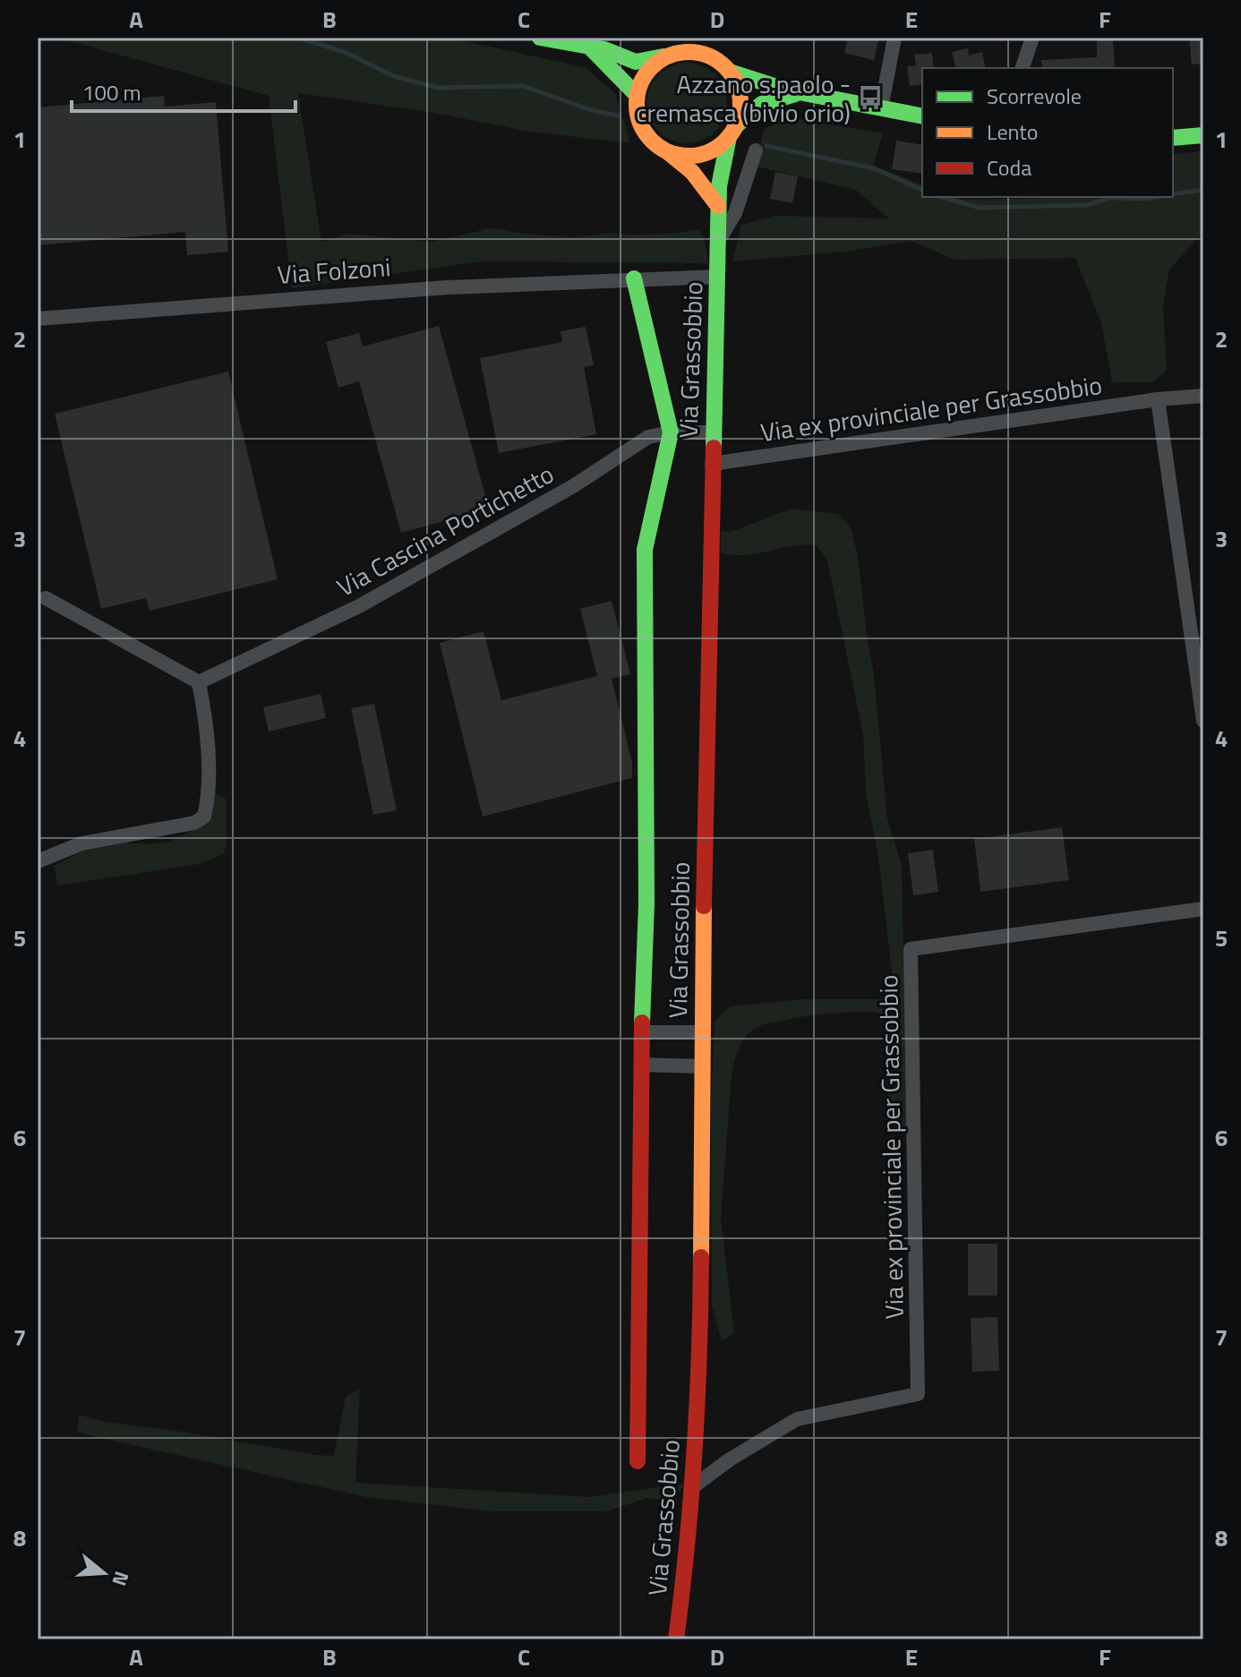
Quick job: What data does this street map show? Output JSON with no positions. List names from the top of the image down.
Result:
{
  "streets": {
    "street": [
      "Via Folzoni",
      "Via Grassobbio",
      "Via ex provinciale per Grassobbio",
      "Via Cascina Portichetto"
    ]
  },
  "crossings": [
    ["Via Folzoni", "Via Grassobbio"],
    ["Via Grassobbio", "Via ex provinciale per Grassobbio"],
    ["Via Grassobbio", "Via Cascina Portichetto"]
  ],
  "places": {
    "bus stop": ["Azzano s.paolo - cremasca (bivio orio)"]
  },
  "legend": ["Scorrevole", "Lento", "Coda"],
  "scale_bar": "100 m",
  "north": "right",
  "grid": {
    "columns": [
      "A",
      "B",
      "C",
      "D",
      "E",
      "F"
    ],
    "rows": [
      "1",
      "2",
      "3",
      "4",
      "5",
      "6",
      "7",
      "8"
    ]
  }
}
